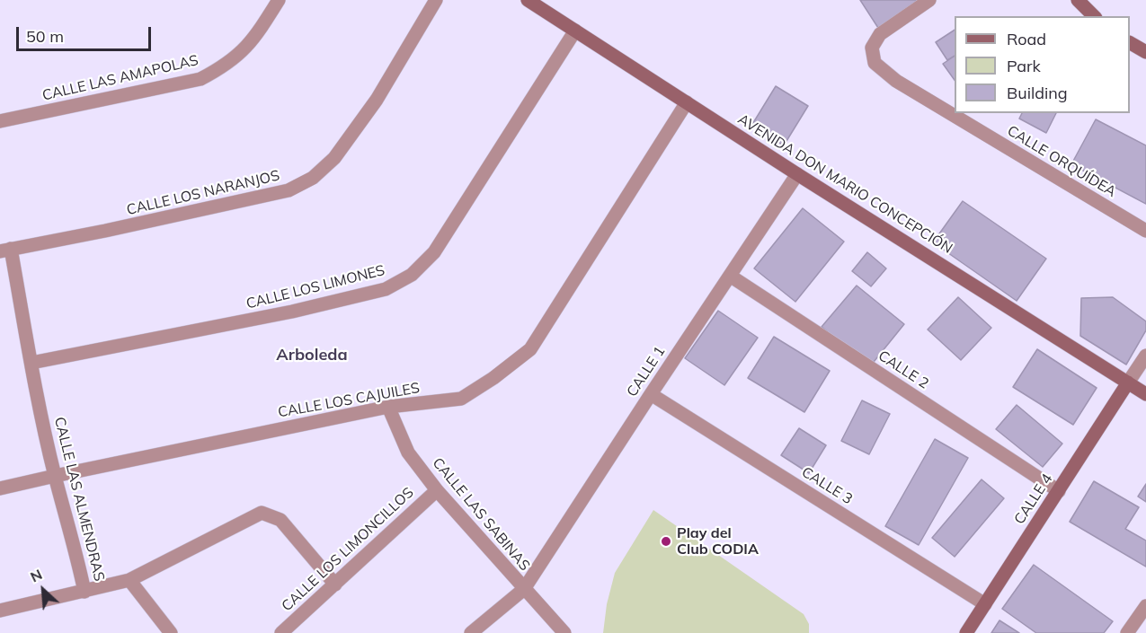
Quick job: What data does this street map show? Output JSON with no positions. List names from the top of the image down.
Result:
{
  "streets": {
    "street": [
      "CALLE LAS AMAPOLAS",
      "CALLE ORQUÍDEA",
      "AVENIDA DON MARIO CONCEPCIÓN",
      "CALLE LOS NARANJOS",
      "CALLE LOS LIMONES",
      "CALLE 2",
      "CALLE 1",
      "CALLE LOS CAJUILES",
      "CALLE 3",
      "CALLE LAS ALMENDRAS",
      "CALLE 4",
      "CALLE LAS SABINAS",
      "CALLE LOS LIMONCILLOS"
    ]
  },
  "crossings": [
    ["AVENIDA DON MARIO CONCEPCIÓN", "CALLE LOS LIMONES"],
    ["AVENIDA DON MARIO CONCEPCIÓN", "CALLE 1"],
    ["AVENIDA DON MARIO CONCEPCIÓN", "CALLE LOS CAJUILES"],
    ["AVENIDA DON MARIO CONCEPCIÓN", "CALLE 4"],
    ["CALLE LOS NARANJOS", "CALLE LAS ALMENDRAS"],
    ["CALLE LOS LIMONES", "CALLE LAS ALMENDRAS"],
    ["CALLE 2", "CALLE 1"],
    ["CALLE 2", "CALLE 4"],
    ["CALLE 1", "CALLE 3"],
    ["CALLE 1", "CALLE LAS SABINAS"],
    ["CALLE LOS CAJUILES", "CALLE LAS ALMENDRAS"],
    ["CALLE LOS CAJUILES", "CALLE LAS SABINAS"],
    ["CALLE 3", "CALLE 4"],
    ["CALLE LAS ALMENDRAS", "CALLE LOS LIMONCILLOS"],
    ["CALLE LAS SABINAS", "CALLE LOS LIMONCILLOS"]
  ],
  "districts": ["Arboleda"],
  "places": ["Play del Club CODIA"],
  "legend": ["Road", "Park", "Building"],
  "scale_bar": "50 m",
  "north": "top left"
}
